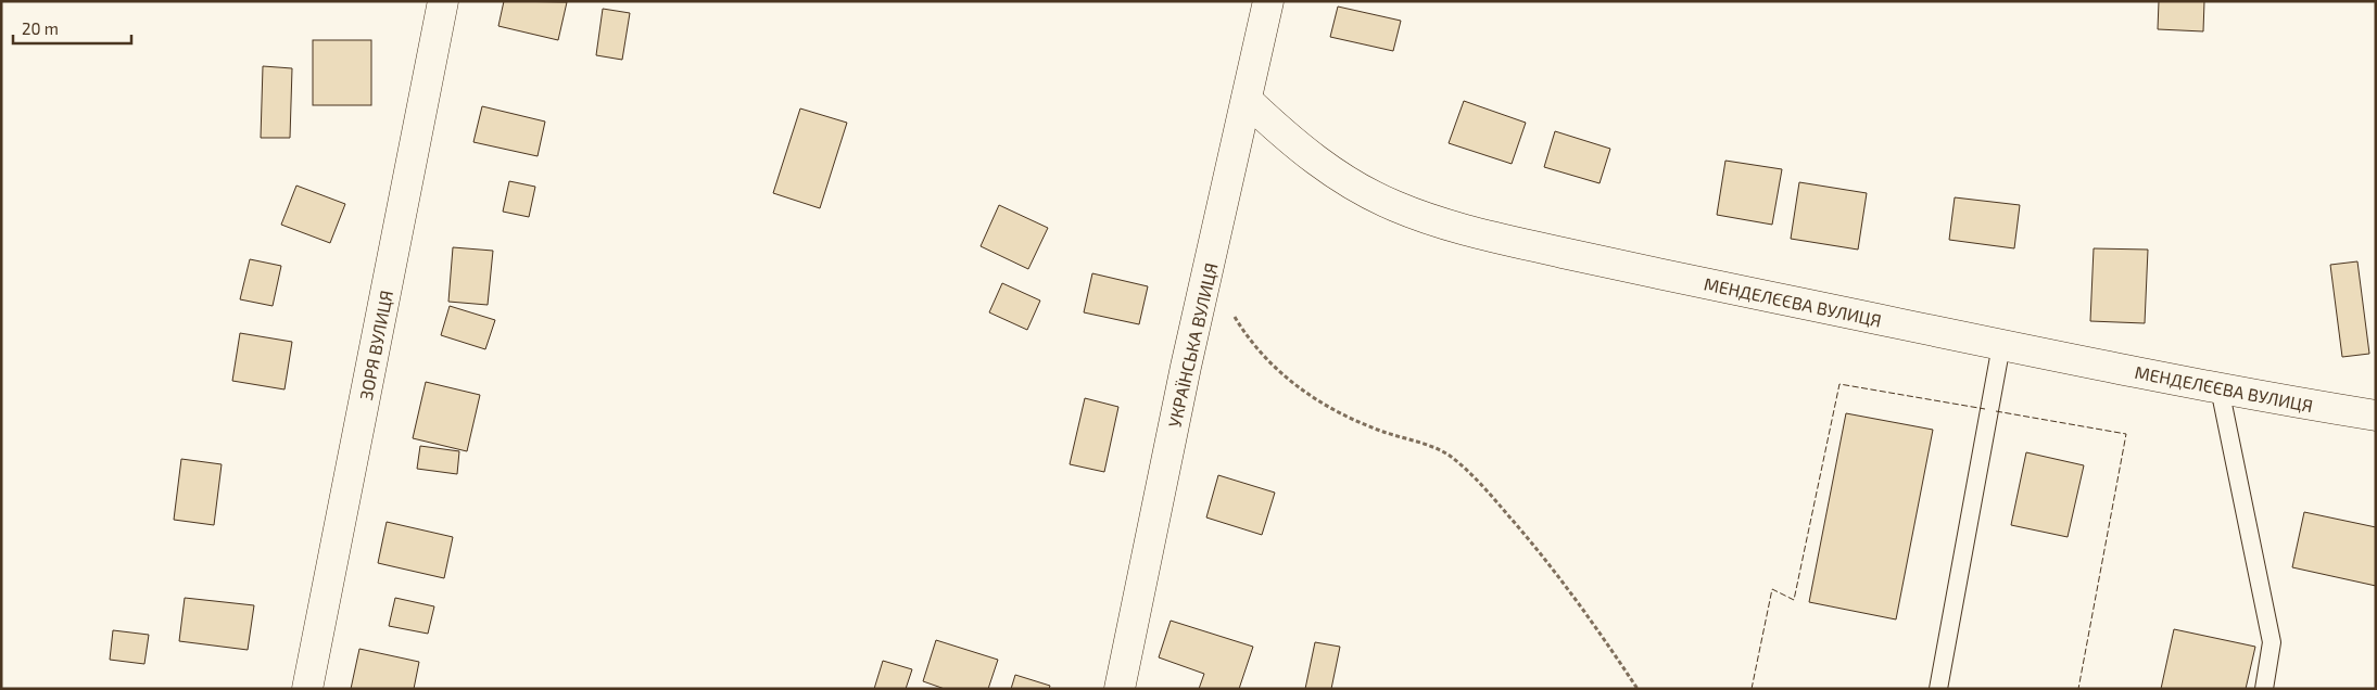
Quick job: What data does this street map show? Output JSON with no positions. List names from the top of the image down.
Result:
{
  "streets": {
    "street": ["МЕНДЕЛЄЄВА ВУЛИЦЯ", "ЗОРЯ ВУЛИЦЯ", "УКРАЇНСЬКА ВУЛИЦЯ"]
  },
  "crossings": [
    ["МЕНДЕЛЄЄВА ВУЛИЦЯ", "УКРАЇНСЬКА ВУЛИЦЯ"]
  ],
  "scale_bar": "20 m"
}
